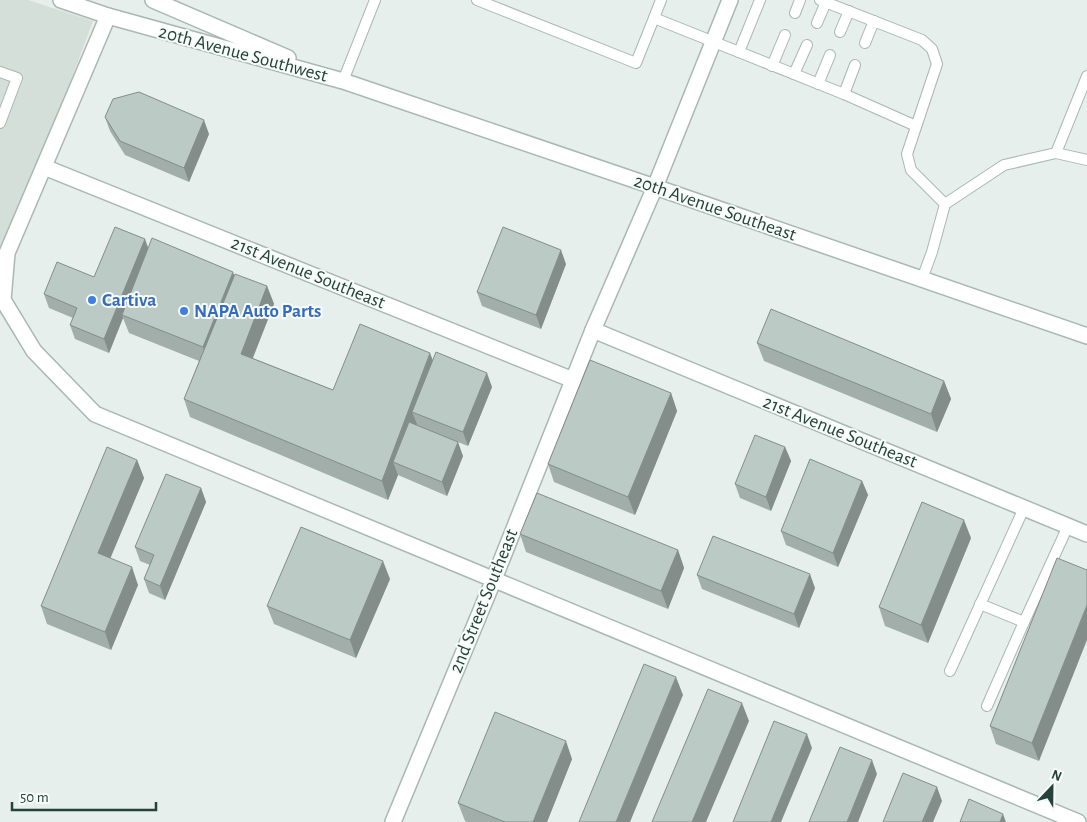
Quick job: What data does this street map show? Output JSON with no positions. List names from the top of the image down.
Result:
{
  "streets": {
    "street": [
      "20th Avenue Southwest",
      "20th Avenue Southeast",
      "21st Avenue Southeast",
      "2nd Street Southeast"
    ]
  },
  "crossings": [
    ["20th Avenue Southwest", "20th Avenue Southeast"],
    ["21st Avenue Southeast", "2nd Street Southeast"]
  ],
  "places": ["Cartiva", "NAPA Auto Parts"],
  "scale_bar": "50 m",
  "north": "top"
}
